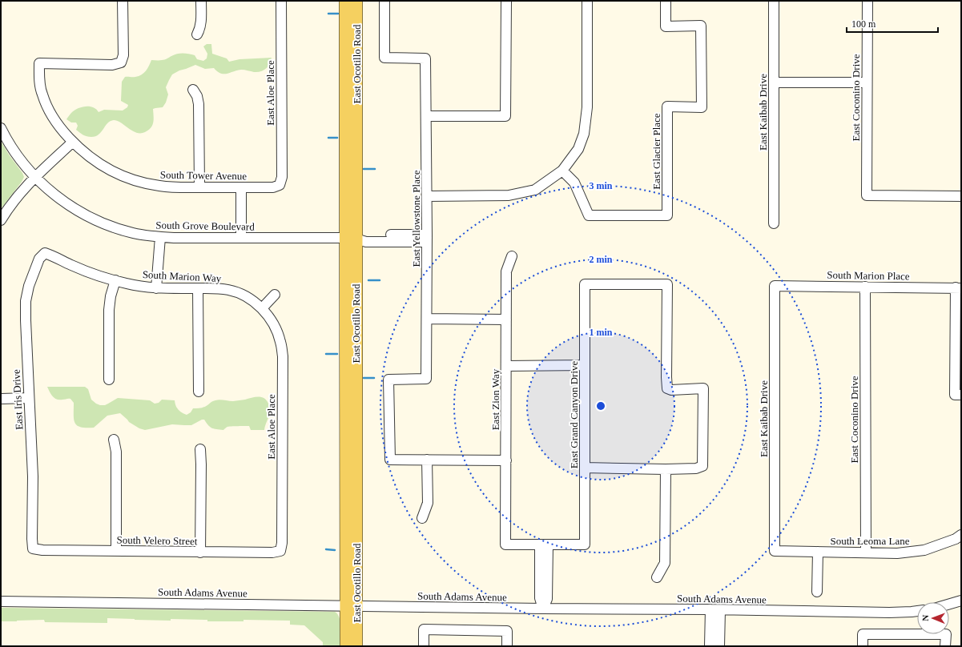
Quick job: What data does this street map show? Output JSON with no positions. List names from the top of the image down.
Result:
{
  "streets": {
    "main road": ["East Ocotillo Road"],
    "street": [
      "East Aloe Place",
      "East Coconino Drive",
      "East Kaibab Drive",
      "East Glacier Place",
      "South Tower Avenue",
      "East Yellowstone Place",
      "South Grove Boulevard",
      "South Marion Place",
      "South Marion Way",
      "East Iris Drive",
      "East Zion Way",
      "East Grand Canyon Drive",
      "South Velero Street",
      "South Leoma Lane",
      "South Adams Avenue"
    ]
  },
  "crossings": [
    ["East Ocotillo Road", "South Grove Boulevard"],
    ["East Ocotillo Road", "South Adams Avenue"],
    ["East Aloe Place", "South Tower Avenue"],
    ["East Aloe Place", "South Marion Way"],
    ["East Aloe Place", "South Velero Street"],
    ["East Coconino Drive", "South Marion Place"],
    ["East Coconino Drive", "South Leoma Lane"],
    ["East Kaibab Drive", "South Marion Place"],
    ["East Kaibab Drive", "South Leoma Lane"],
    ["South Marion Way", "East Iris Drive"],
    ["East Iris Drive", "South Velero Street"],
    ["East Zion Way", "East Grand Canyon Drive"]
  ],
  "scale_bar": "100 m",
  "north": "left",
  "rings": ["3 min", "2 min", "1 min"]
}
